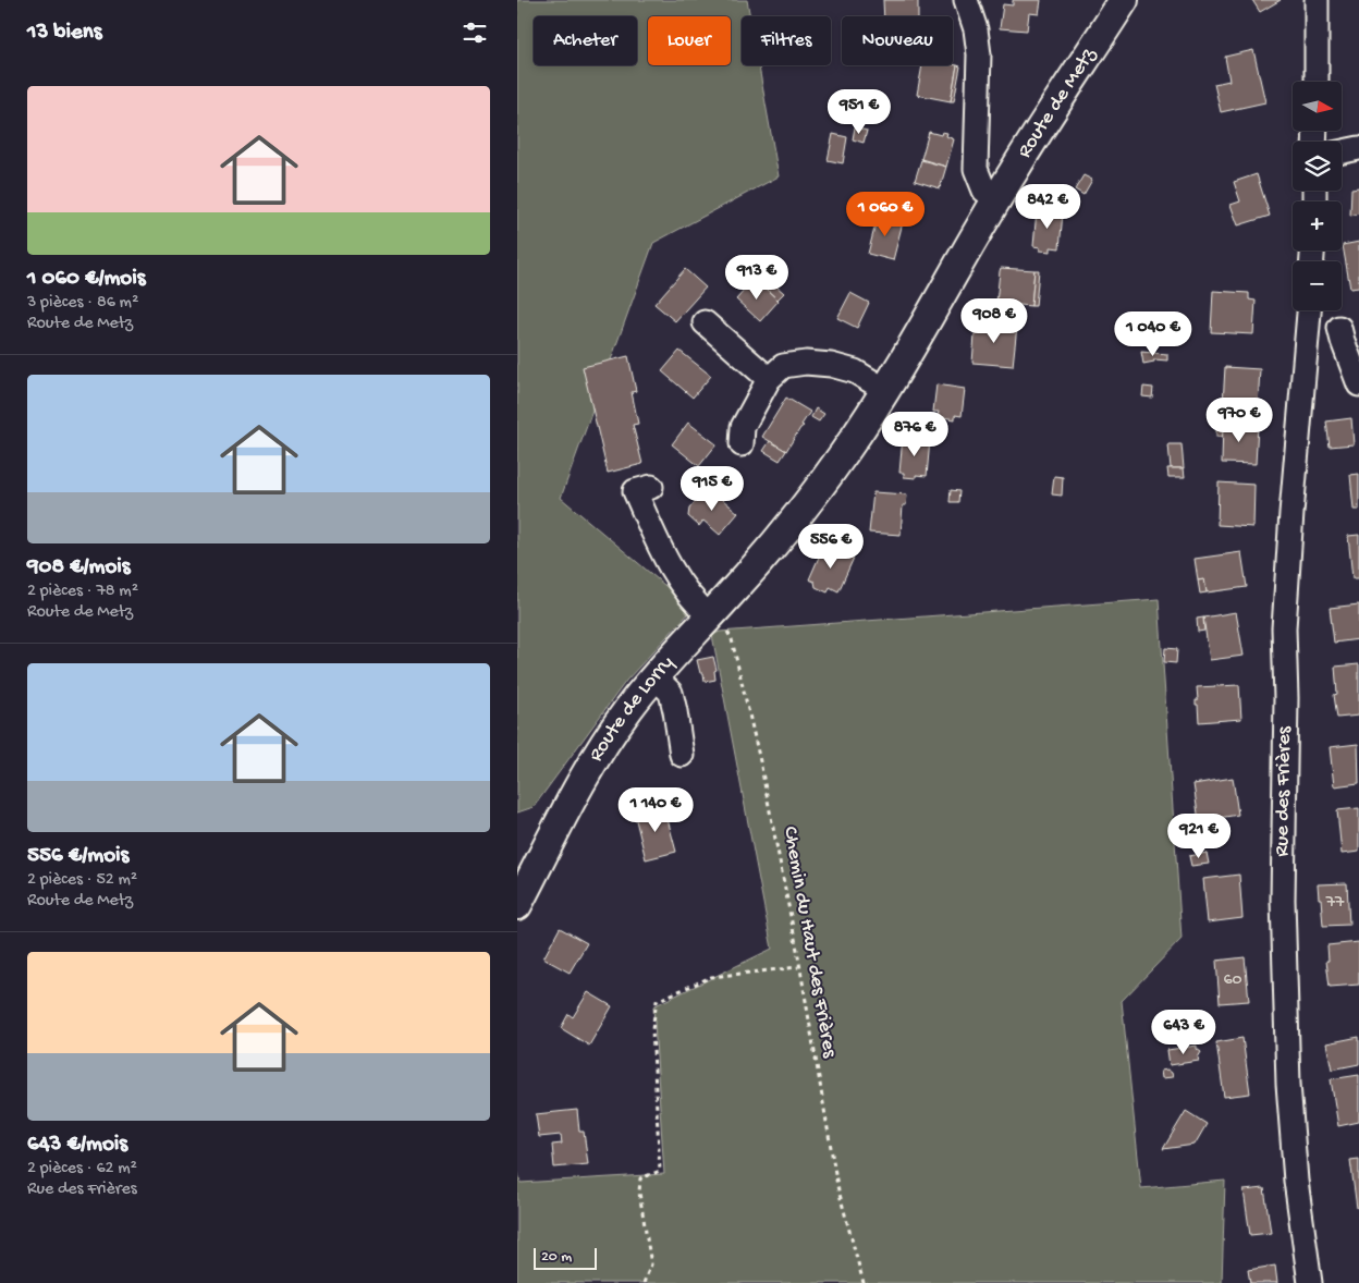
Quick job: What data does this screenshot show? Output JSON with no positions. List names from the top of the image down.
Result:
{
  "streets": {
    "main road": ["Route de Metz", "Route de Lorry"],
    "street": ["Rue des Frières"],
    "path": ["Chemin du Haut des Frières"]
  },
  "crossings": [
    ["Route de Metz", "Route de Lorry"],
    ["Route de Metz", "Chemin du Haut des Frières"],
    ["Route de Lorry", "Chemin du Haut des Frières"]
  ],
  "house_numbers": ["77", "60"],
  "scale_bar": "20 m",
  "north": "right",
  "page": {
    "heading": "13 biens",
    "chip": [
      "Acheter",
      "Louer",
      "Filtres",
      "Nouveau"
    ],
    "list": [
      {
        "name": "1 060 €/mois",
        "note": "3 pièces · 86 m² · Route de Metz"
      },
      {
        "name": "908 €/mois",
        "note": "2 pièces · 78 m² · Route de Metz"
      },
      {
        "name": "556 €/mois",
        "note": "2 pièces · 52 m² · Route de Metz"
      },
      {
        "name": "643 €/mois",
        "note": "2 pièces · 62 m² · Rue des Frières"
      }
    ],
    "map_buttons": ["+", "−"],
    "price": [
      "951 €",
      "842 €",
      "1 060 €",
      "913 €",
      "908 €",
      "1 040 €",
      "970 €",
      "876 €",
      "915 €",
      "556 €",
      "1 140 €",
      "921 €",
      "643 €"
    ],
    "scale": "20 m"
  }
}
